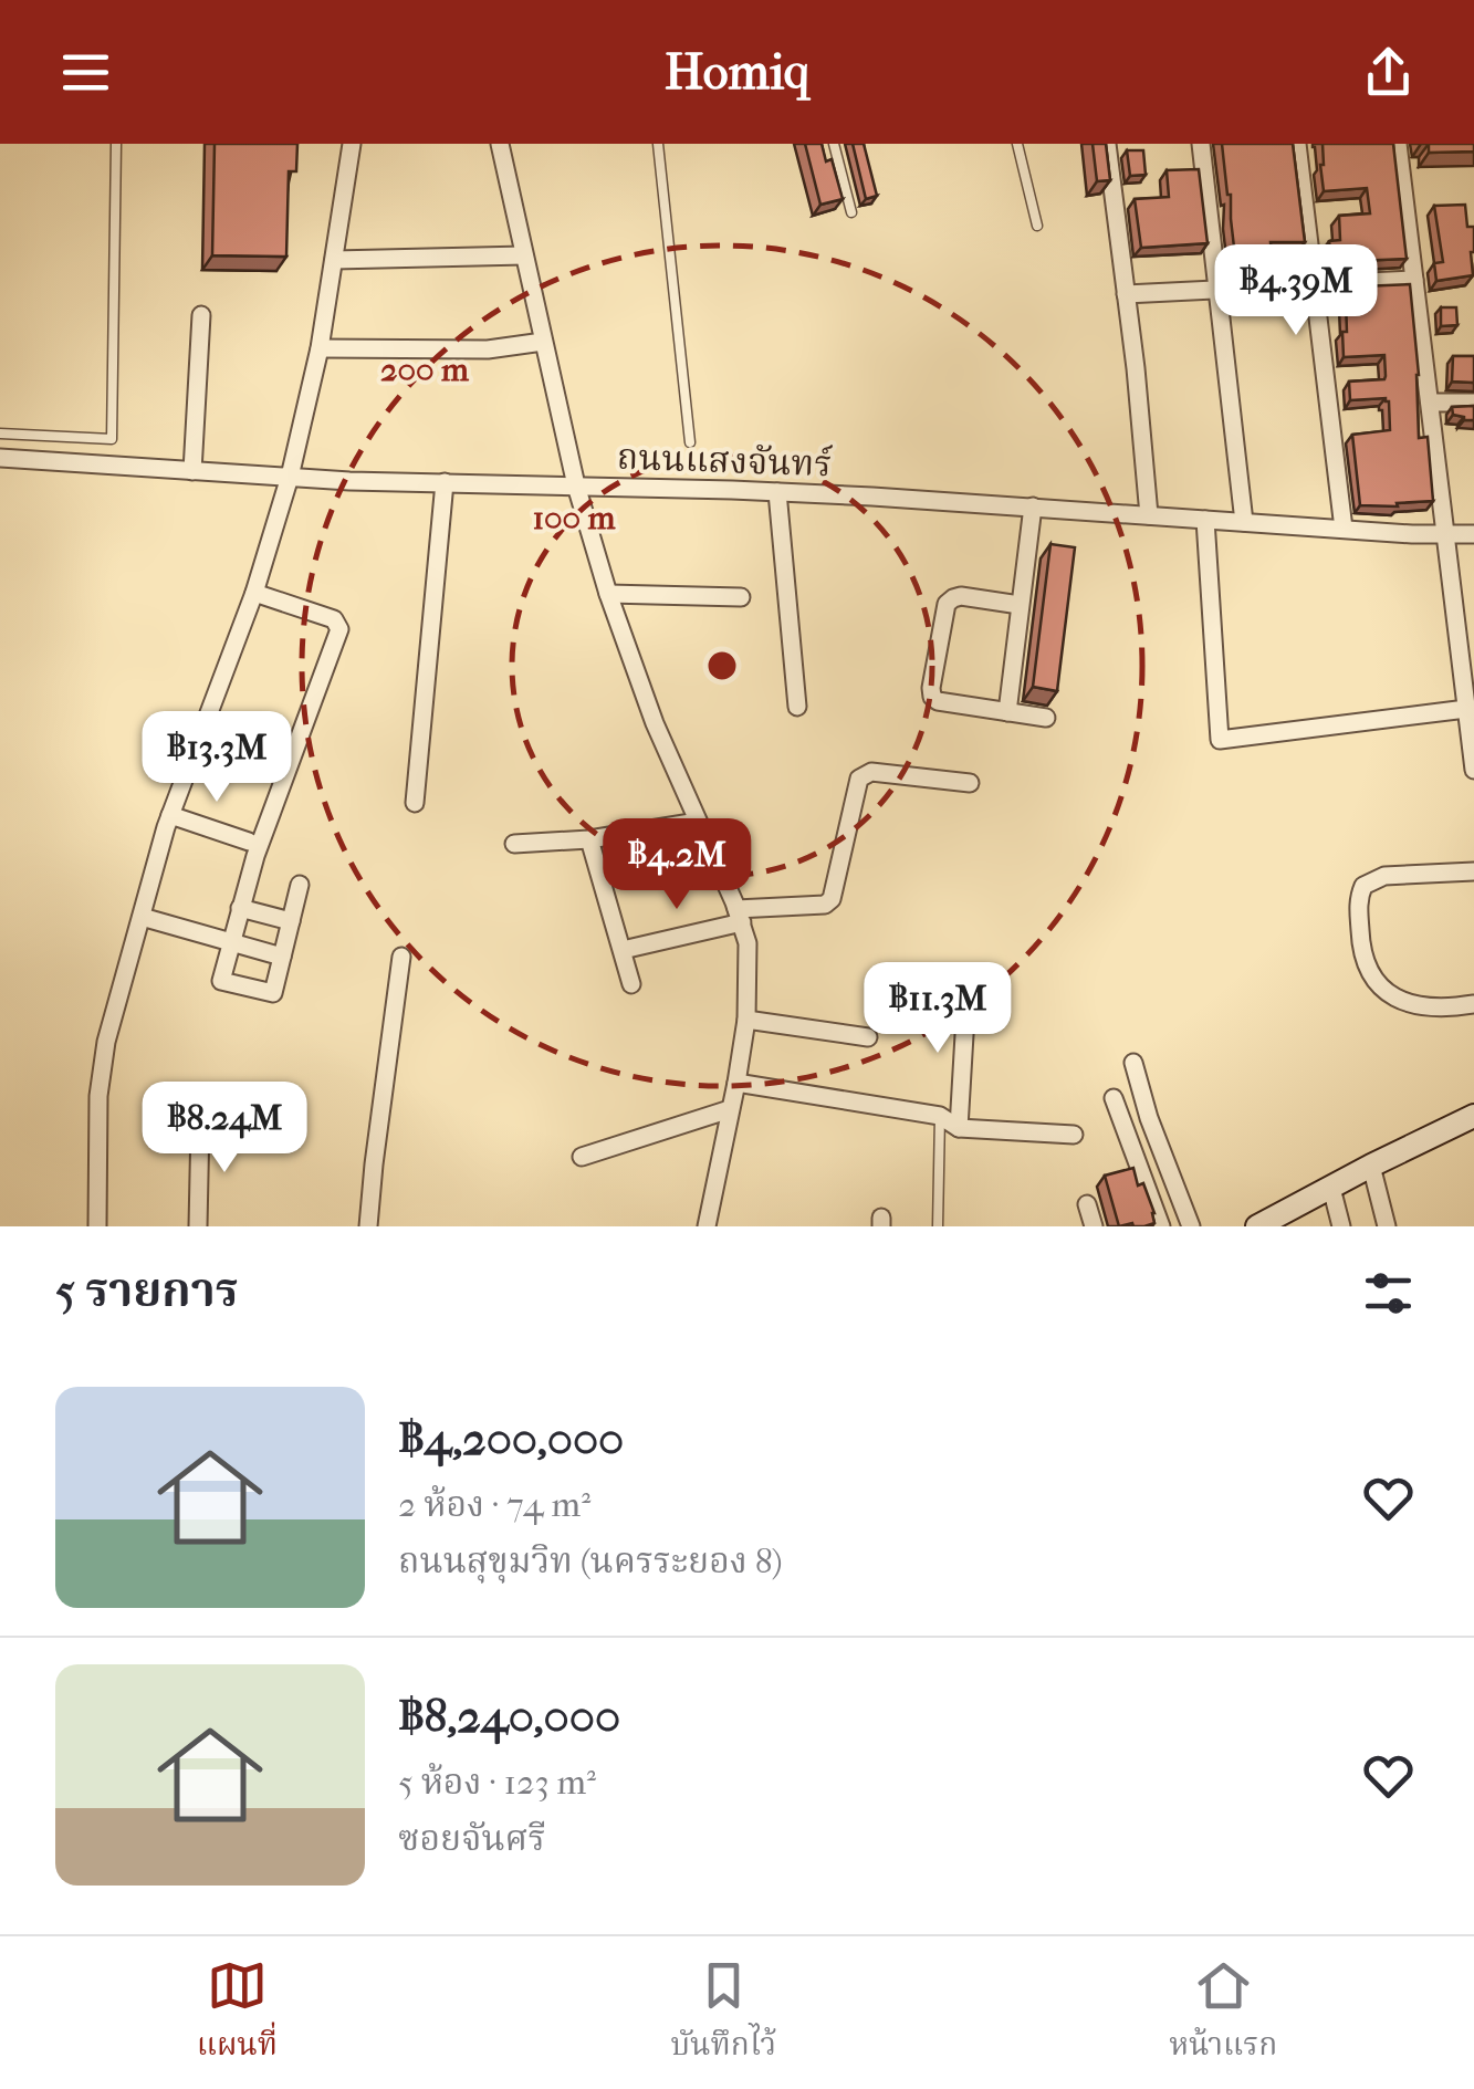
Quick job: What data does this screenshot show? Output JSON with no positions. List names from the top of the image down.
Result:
{
  "streets": {
    "street": ["ถนนแสงจันทร์"]
  },
  "page": {
    "header": "Homiq",
    "price": [
      "฿4.39M",
      "฿13.3M",
      "฿4.2M",
      "฿11.3M",
      "฿8.24M"
    ],
    "heading": "5 รายการ",
    "list": [
      {
        "name": "฿4,200,000",
        "note": "2 ห้อง · 74 m² · ถนนสุขุมวิท (นครระยอง 8)"
      },
      {
        "name": "฿8,240,000",
        "note": "5 ห้อง · 123 m² · ซอยจันศรี"
      }
    ],
    "tabs": ["แผนที่", "บันทึกไว้", "หน้าแรก"]
  },
  "rings": ["200 m", "100 m"]
}
